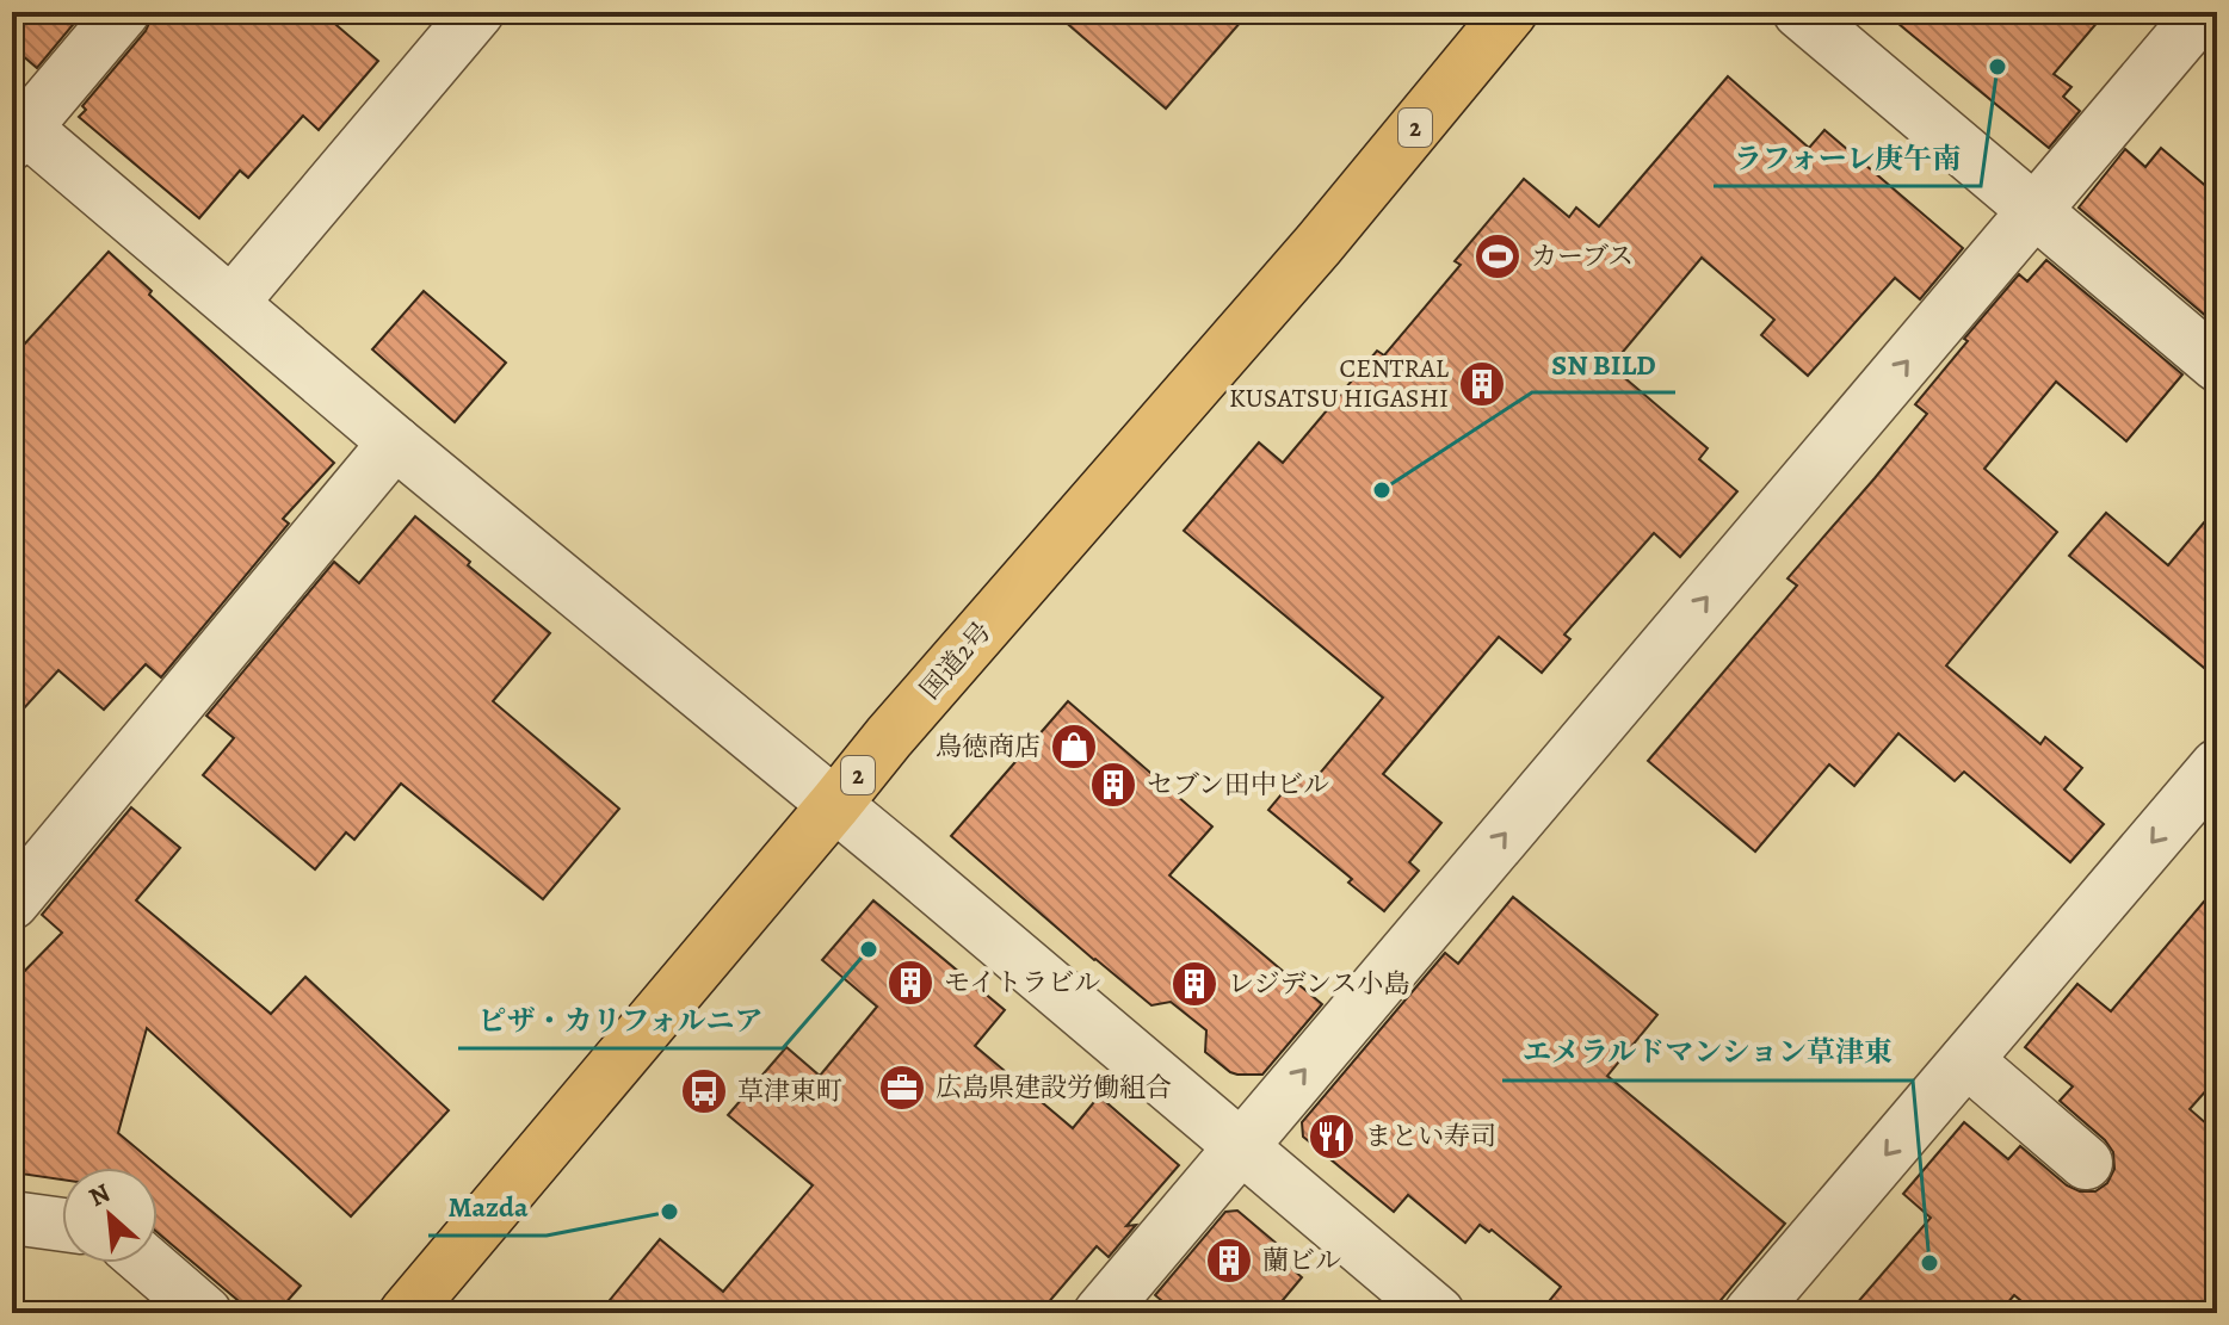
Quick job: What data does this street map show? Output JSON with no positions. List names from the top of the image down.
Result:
{
  "streets": {
    "highway": ["2", "国道2号"]
  },
  "places": {
    "other": [
      "ラフォーレ庚午南",
      "SN BILD",
      "ピザ・カリフォルニア",
      "Mazda",
      "エメラルドマンション草津東"
    ],
    "sports": ["カーブス"],
    "building": [
      "CENTRAL KUSATSU HIGASHI",
      "セブン田中ビル",
      "モイトラビル",
      "レジデンス小島",
      "蘭ビル"
    ],
    "shop": ["鳥徳商店"],
    "office": ["広島県建設労働組合"],
    "bus stop": ["草津東町"],
    "restaurant": ["まとい寿司"]
  },
  "north": "top left"
}
